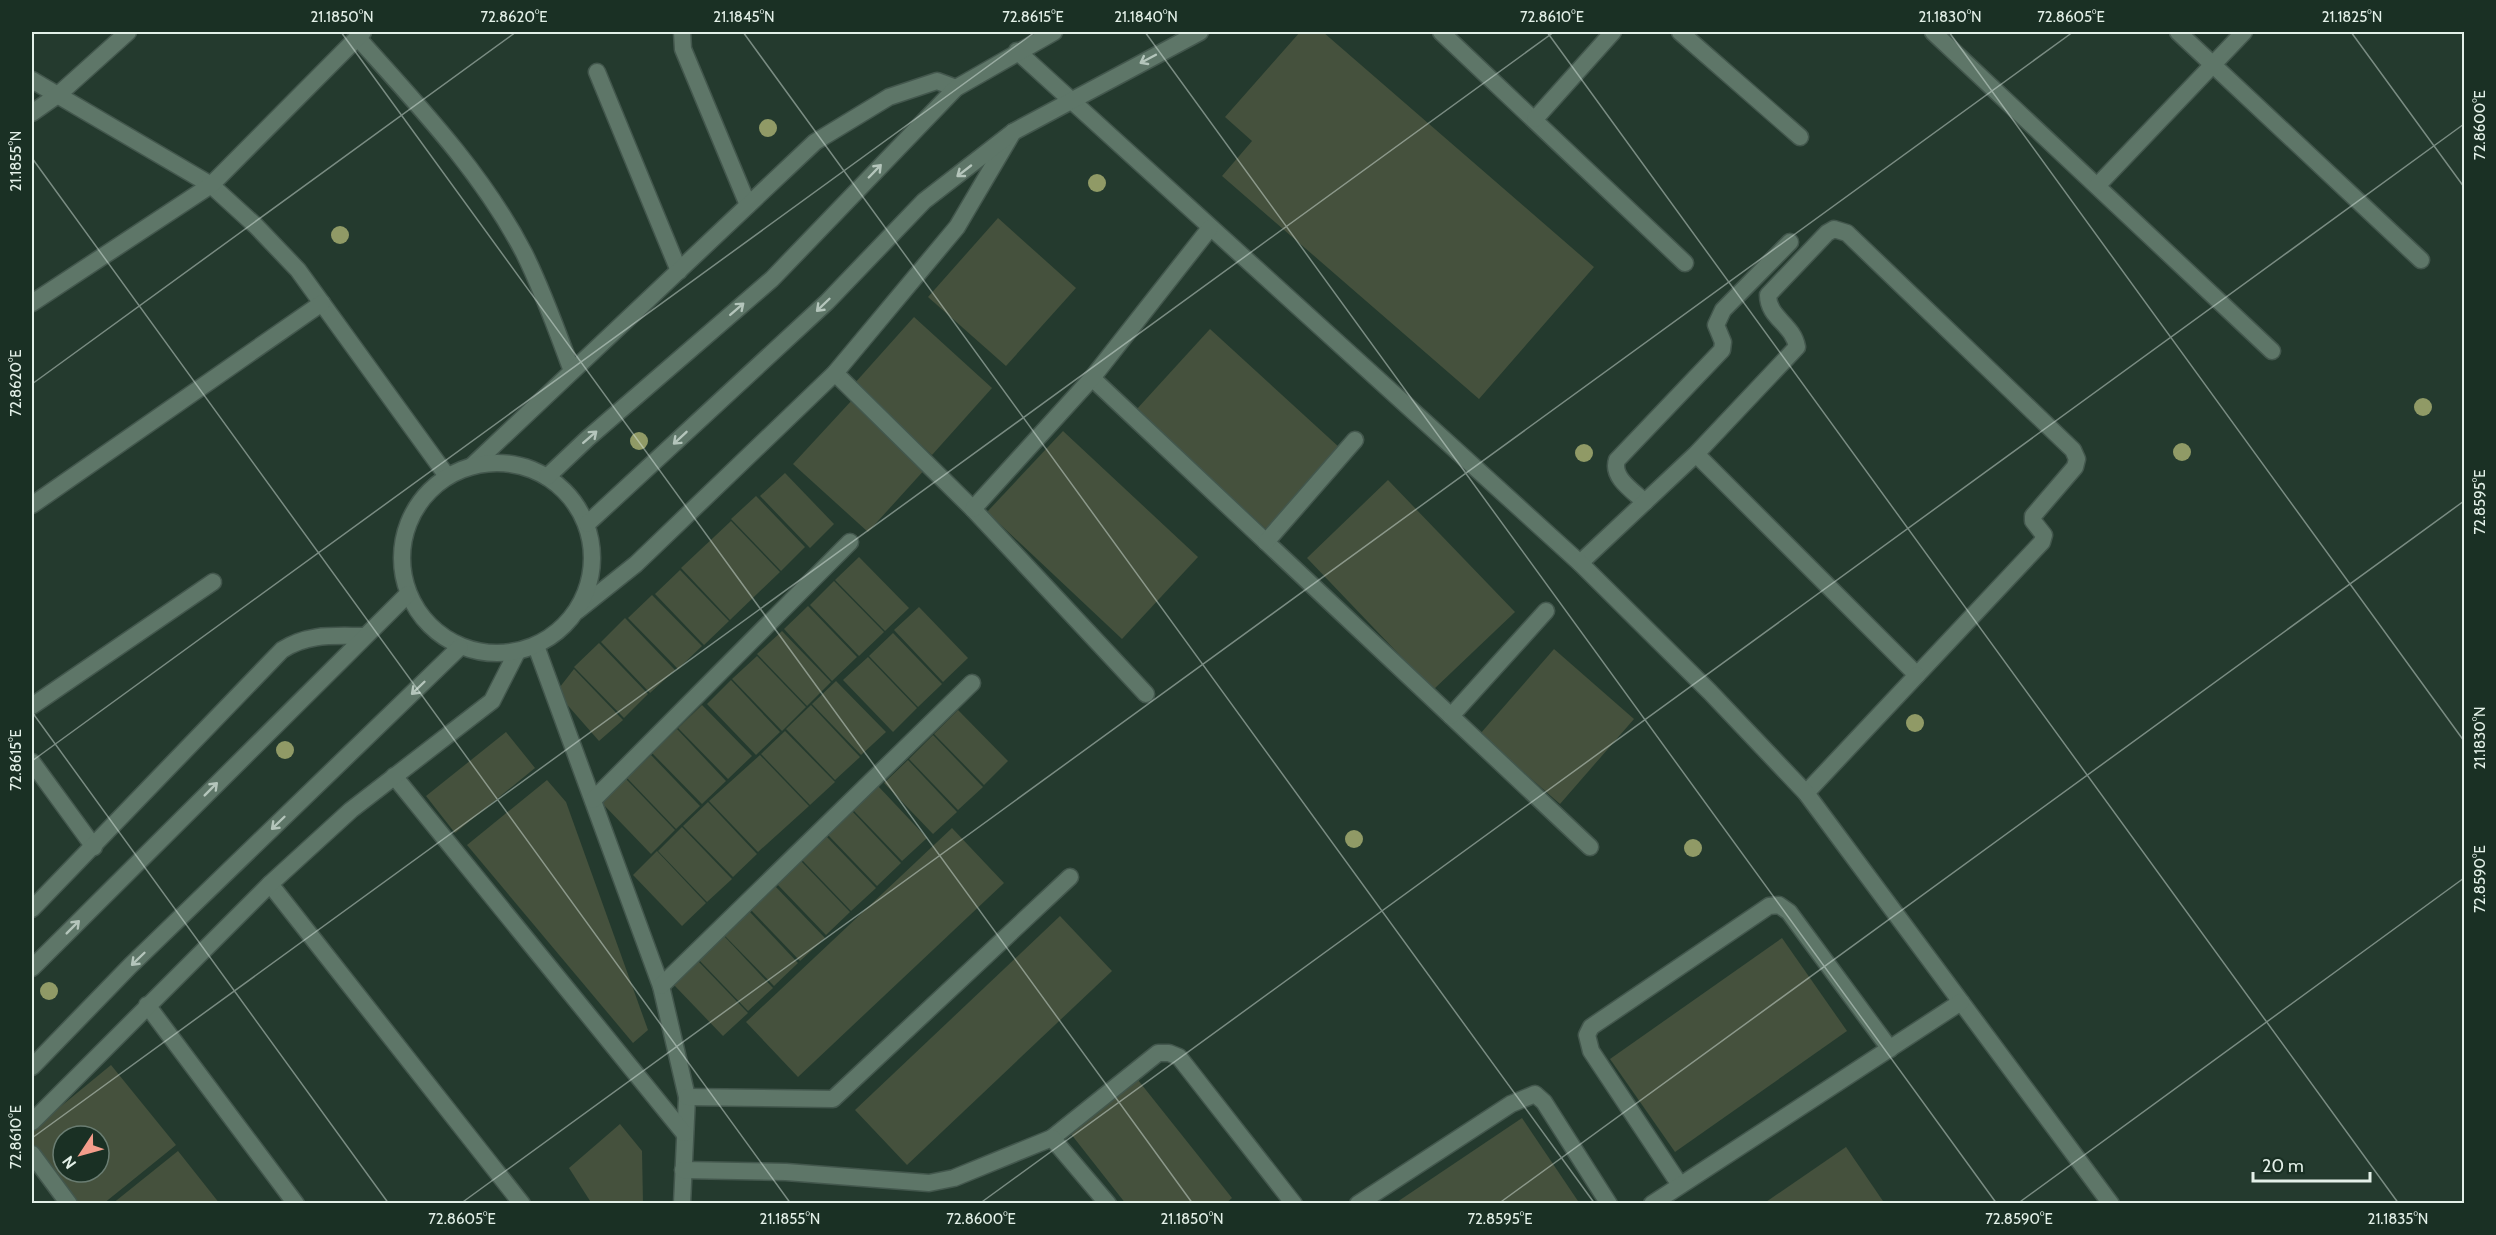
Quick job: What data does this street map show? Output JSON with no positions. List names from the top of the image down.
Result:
{
  "scale_bar": "20 m",
  "north": "bottom left",
  "coordinates": [
    "21.1850°N",
    "72.8620°E",
    "21.1845°N",
    "72.8615°E",
    "21.1840°N",
    "72.8610°E",
    "21.1830°N",
    "72.8605°E",
    "21.1825°N",
    "72.8600°E",
    "21.1855°N",
    "72.8595°E",
    "72.8590°E",
    "21.1835°N"
  ]
}
